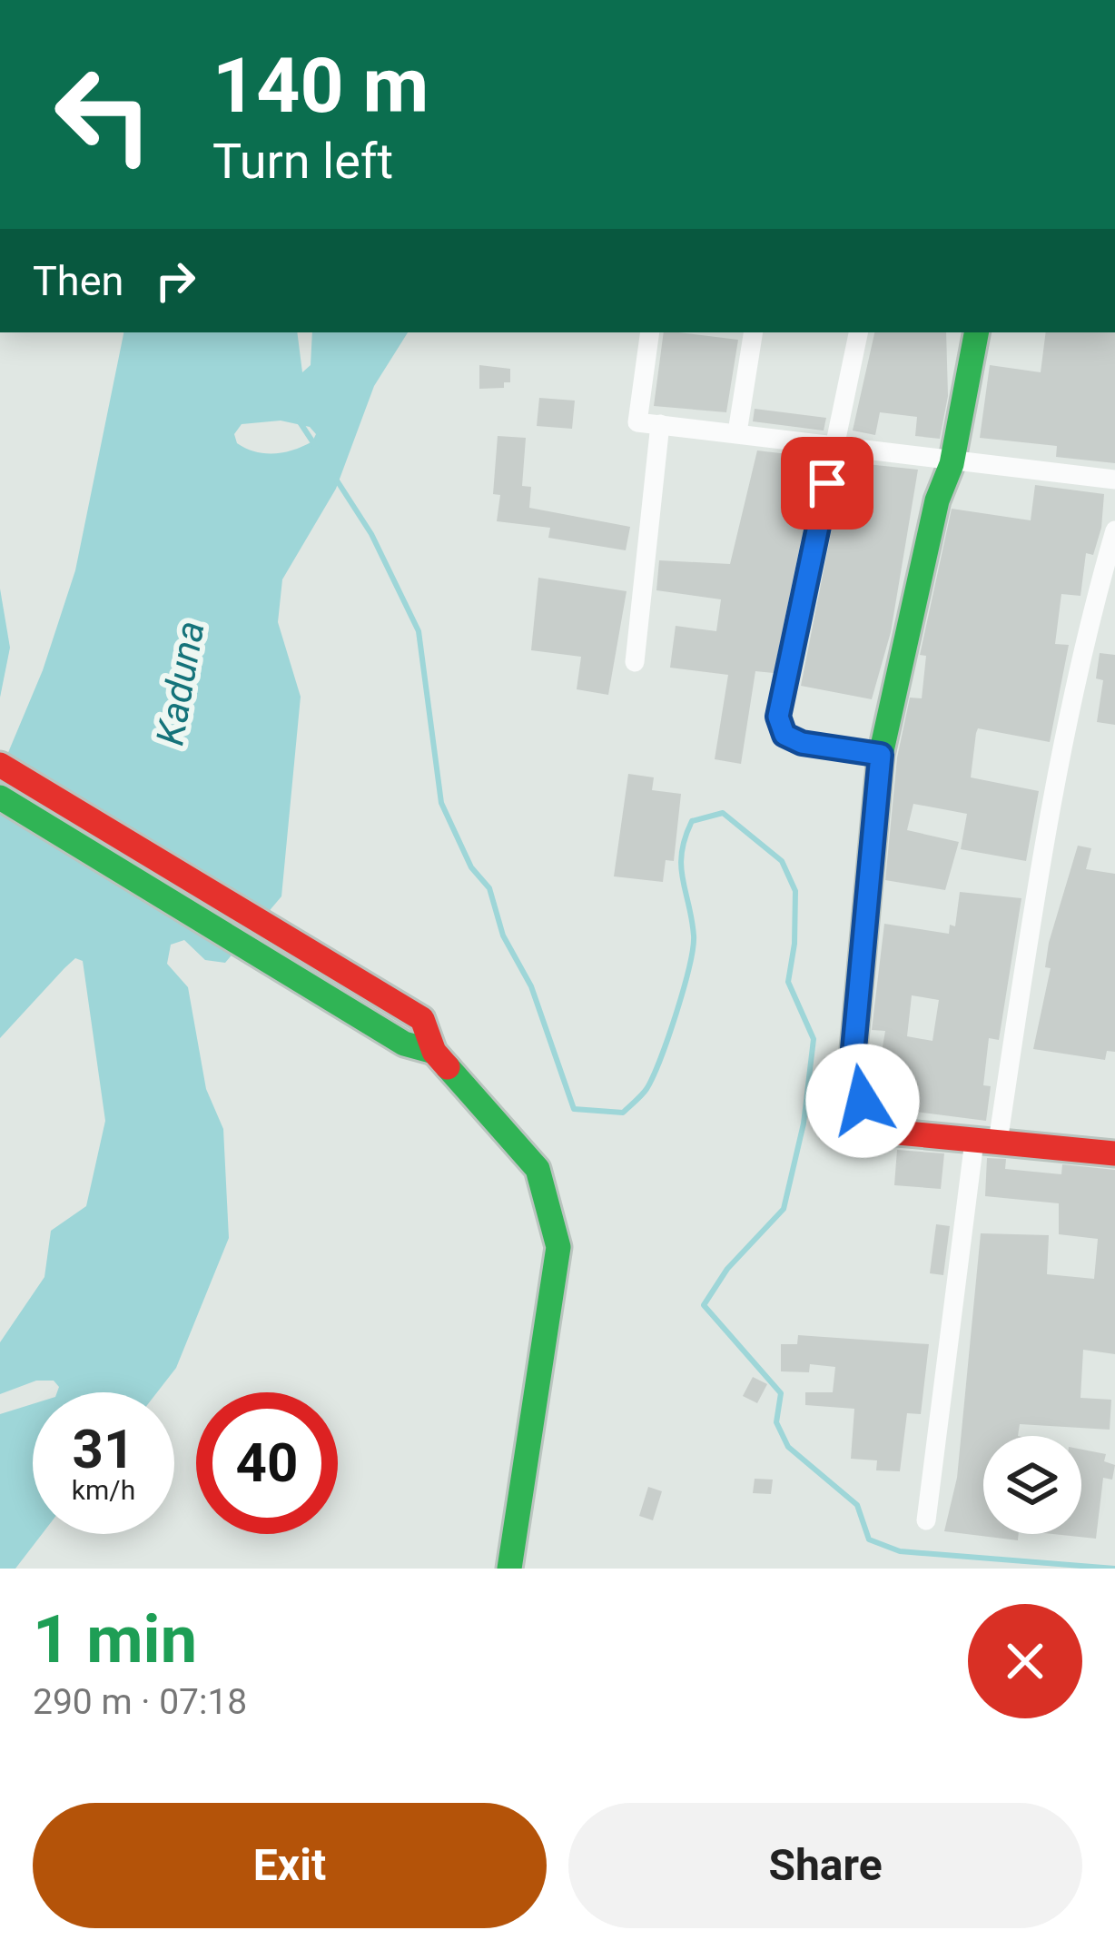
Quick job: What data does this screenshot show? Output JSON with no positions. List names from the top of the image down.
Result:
{
  "water": ["Kaduna"],
  "page": {
    "turn": ["140 m", "Turn left"],
    "then": "Then",
    "speed": "31 km/h",
    "limit": "40",
    "heading": ["1 min", "290 m · 07:18"],
    "buttons": ["Exit", "Share"]
  }
}
